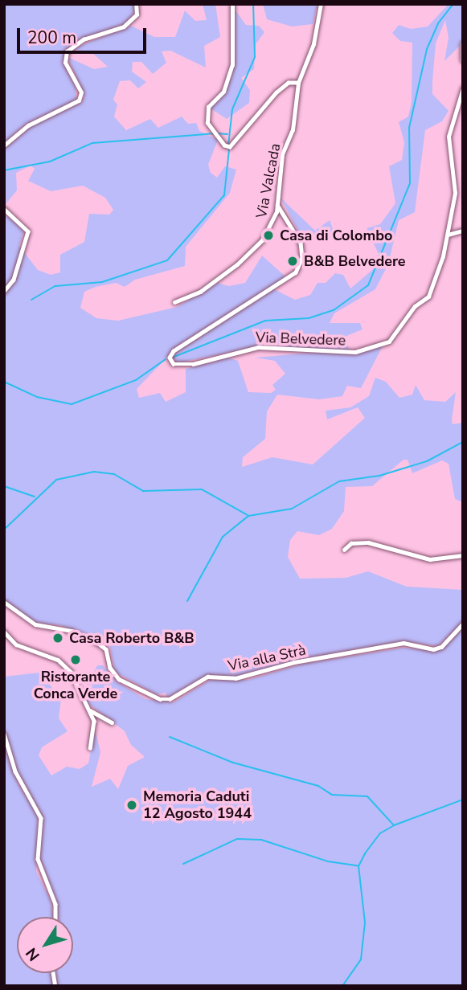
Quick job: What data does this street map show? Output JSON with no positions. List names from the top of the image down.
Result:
{
  "streets": {
    "street": ["Via Valcada", "Via Belvedere", "Via alla Strà"]
  },
  "crossings": [
    ["Via Valcada", "Via Belvedere"]
  ],
  "places": [
    "Casa di Colombo",
    "B&B Belvedere",
    "Casa Roberto B&B",
    "Ristorante Conca Verde",
    "Memoria Caduti 12 Agosto 1944"
  ],
  "scale_bar": "200 m",
  "north": "bottom left"
}
